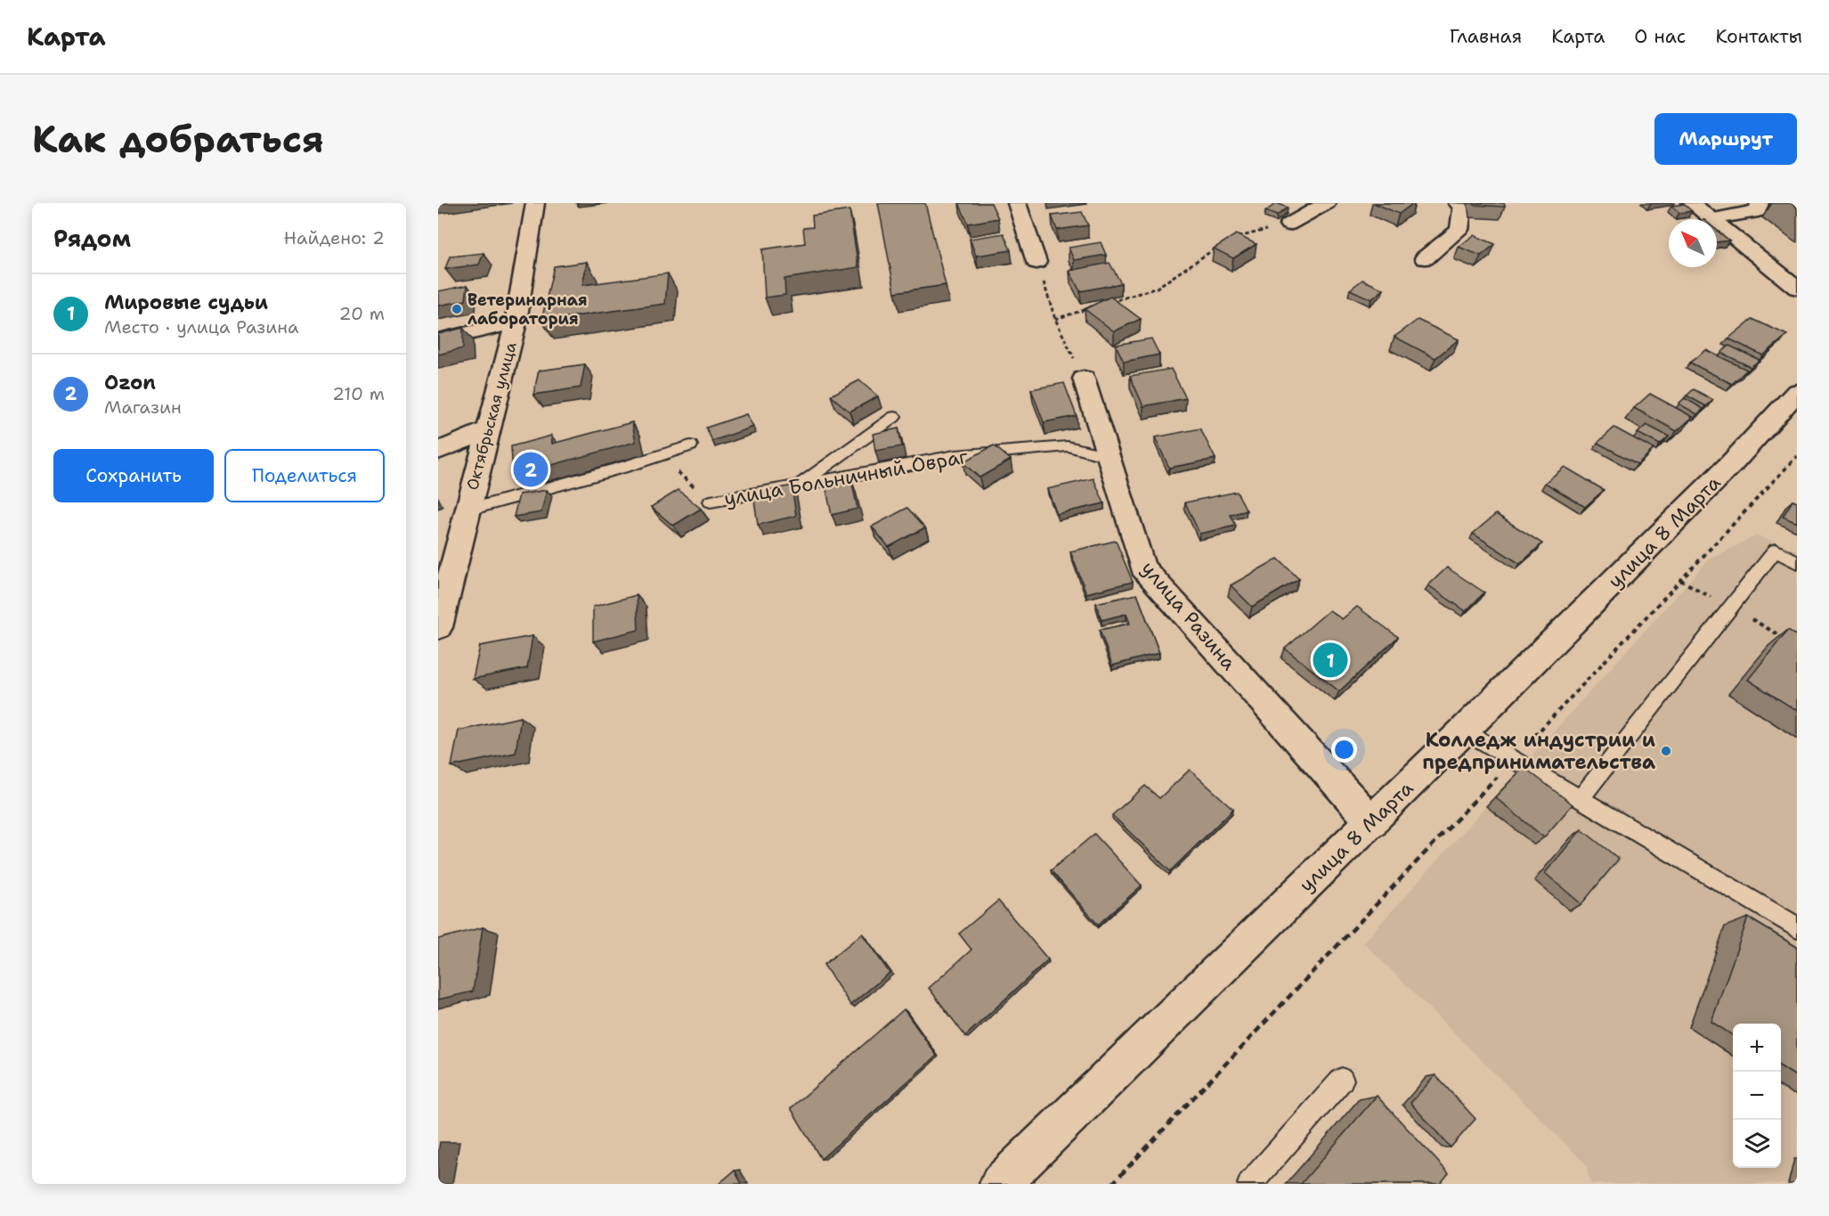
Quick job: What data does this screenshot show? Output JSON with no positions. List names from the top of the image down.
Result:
{
  "streets": {
    "street": ["Октябрьская улица", "улица 8 Марта", "улица Разина"],
    "lane": ["улица Больничный Овраг"]
  },
  "crossings": [
    ["улица Больничный Овраг", "улица Разина"],
    ["улица 8 Марта", "улица Разина"]
  ],
  "places": ["Ветеринарная лаборатория", "Колледж индустрии и предпринимательства"],
  "north": "top left",
  "page": {
    "header": "Карта",
    "nav": [
      "Главная",
      "Карта",
      "О нас",
      "Контакты"
    ],
    "buttons": [
      "Маршрут",
      ["Сохранить", "Поделиться"]
    ],
    "title": "Как добраться",
    "heading": ["Рядом", "Найдено: 2"],
    "list": [
      {
        "mark": "1",
        "name": "Мировые судьи",
        "note": "Место · улица Разина",
        "value": "20 m"
      },
      {
        "mark": "2",
        "name": "Ozon",
        "note": "Магазин",
        "value": "210 m"
      }
    ],
    "pins": ["2", "1"],
    "map_buttons": ["+", "−"]
  }
}
